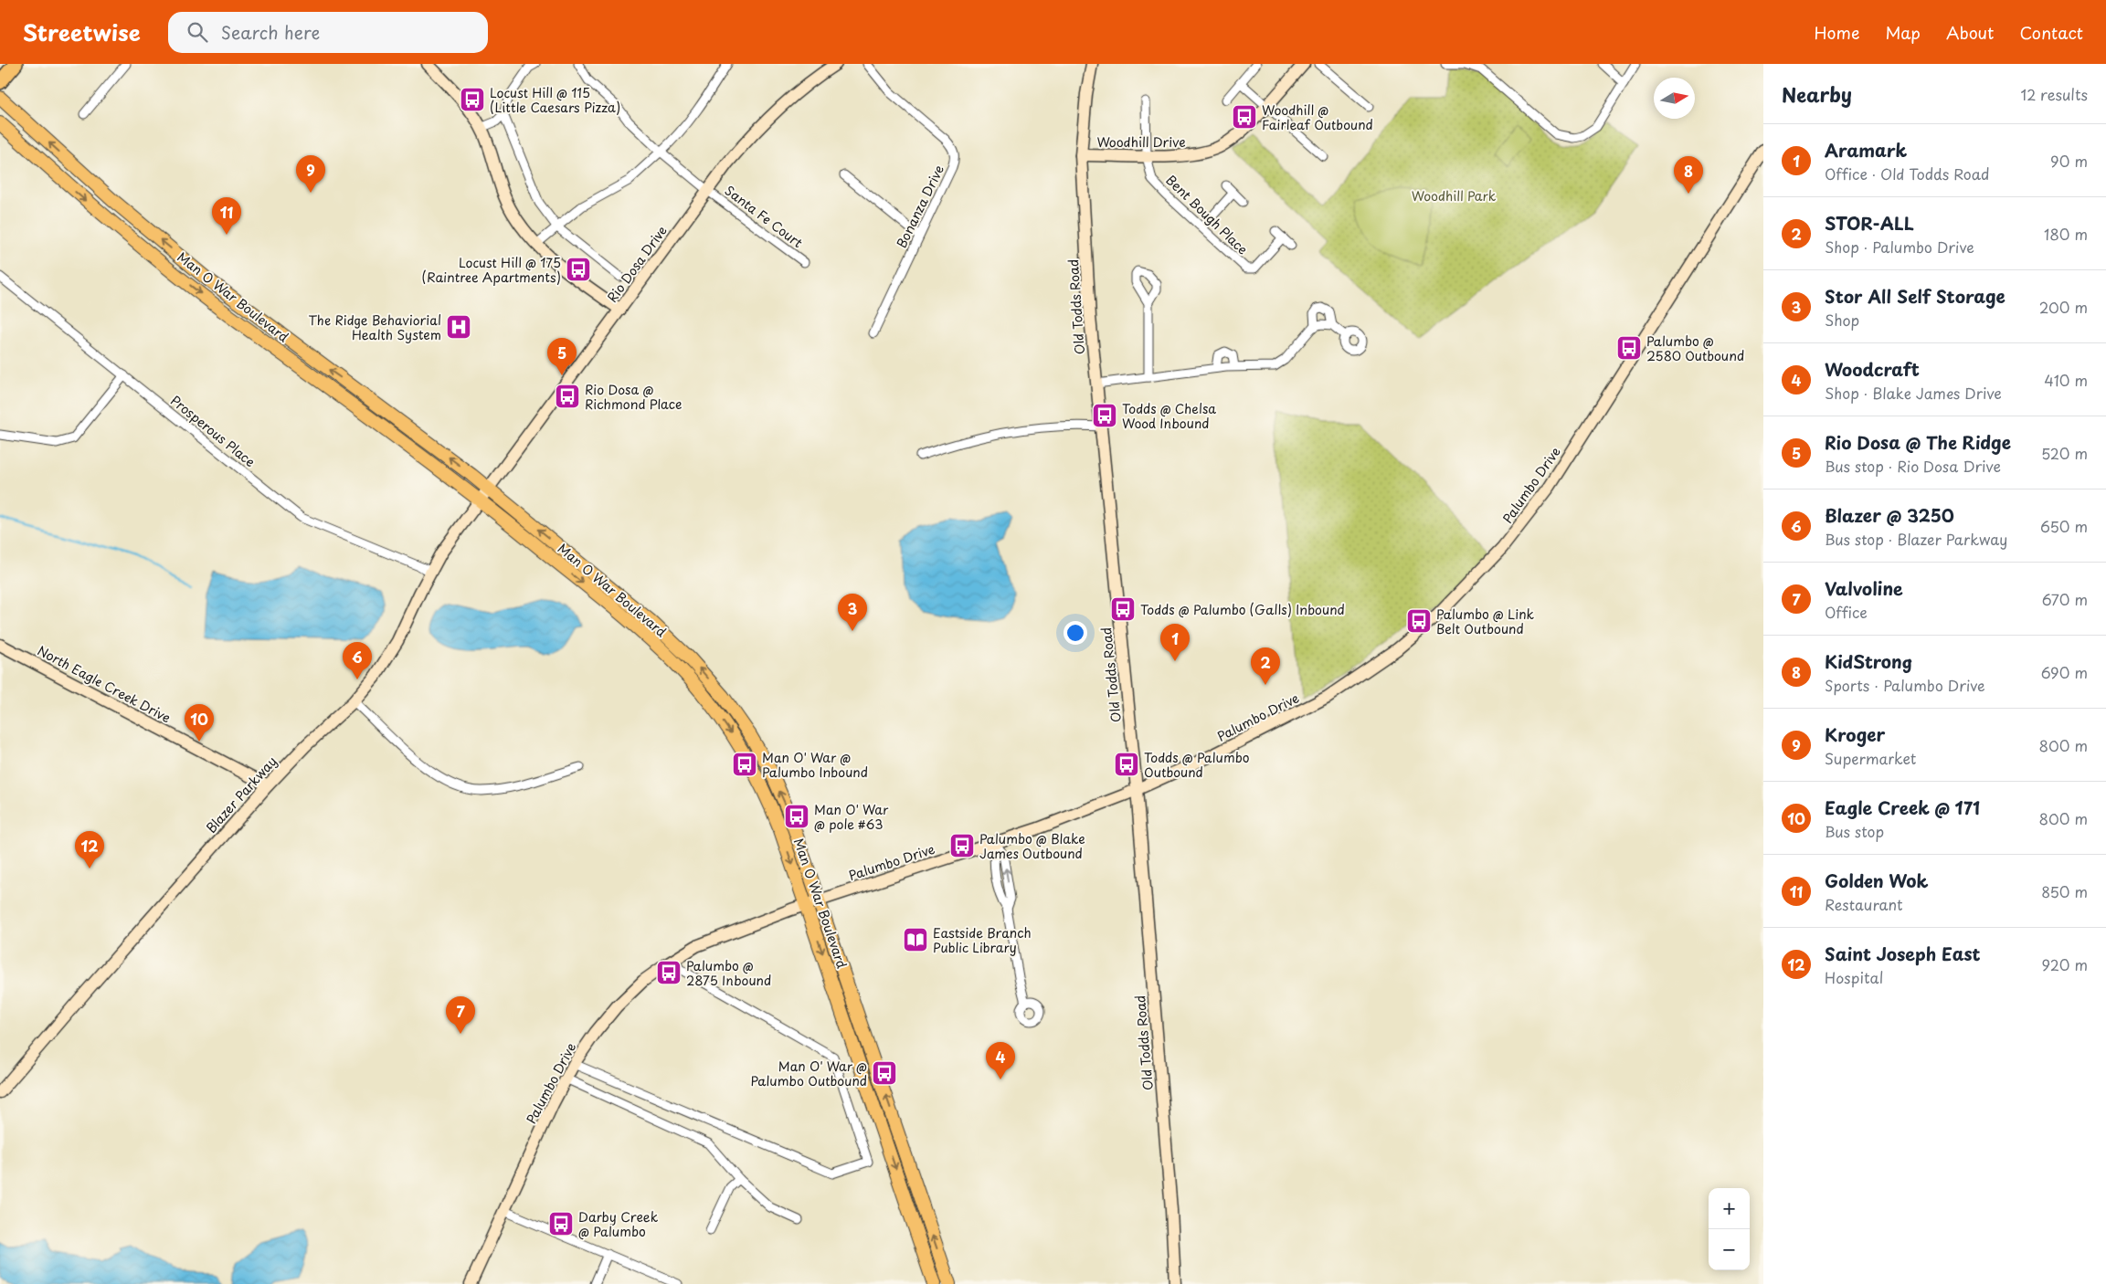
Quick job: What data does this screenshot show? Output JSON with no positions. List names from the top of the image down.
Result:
{
  "streets": {
    "main road": ["Man O War Boulevard"],
    "street": [
      "Woodhill Drive",
      "Bonanza Drive",
      "Bent Bough Place",
      "Santa Fe Court",
      "Rio Dosa Drive",
      "Old Todds Road",
      "Prosperous Place",
      "Palumbo Drive",
      "North Eagle Creek Drive",
      "Blazer Parkway"
    ]
  },
  "crossings": [
    ["Woodhill Drive", "Bent Bough Place"],
    ["Woodhill Drive", "Old Todds Road"],
    ["Santa Fe Court", "Rio Dosa Drive"],
    ["Rio Dosa Drive", "Man O War Boulevard"],
    ["Rio Dosa Drive", "Blazer Parkway"],
    ["Man O War Boulevard", "Palumbo Drive"],
    ["Man O War Boulevard", "Blazer Parkway"],
    ["Old Todds Road", "Palumbo Drive"],
    ["Prosperous Place", "Blazer Parkway"],
    ["North Eagle Creek Drive", "Blazer Parkway"]
  ],
  "parks": ["Woodhill Park"],
  "places": {
    "bus stop": [
      "Locust Hill @ 115 (Little Caesars Pizza)",
      "Woodhill @ Fairleaf Outbound",
      "Locust Hill @ 175 (Raintree Apartments)",
      "Palumbo @ 2580 Outbound",
      "Rio Dosa @ Richmond Place",
      "Todds @ Chelsa Wood Inbound",
      "Todds @ Palumbo (Galls) Inbound",
      "Palumbo @ Link Belt Outbound",
      "Man O' War @ Palumbo Inbound",
      "Todds @ Palumbo Outbound",
      "Man O' War @ pole #63",
      "Palumbo @ Blake James Outbound",
      "Palumbo @ 2875 Inbound",
      "Man O' War @ Palumbo Outbound",
      "Darby Creek @ Palumbo"
    ],
    "hospital": ["The Ridge Behaviorial Health System"],
    "library": ["Eastside Branch Public Library"]
  },
  "north": "right",
  "page": {
    "header": "Streetwise",
    "search": "Search here",
    "nav": [
      "Home",
      "Map",
      "About",
      "Contact"
    ],
    "heading": ["Nearby", "12 results"],
    "list": [
      {
        "mark": "1",
        "name": "Aramark",
        "note": "Office · Old Todds Road",
        "value": "90 m"
      },
      {
        "mark": "2",
        "name": "STOR-ALL",
        "note": "Shop · Palumbo Drive",
        "value": "180 m"
      },
      {
        "mark": "3",
        "name": "Stor All Self Storage",
        "note": "Shop",
        "value": "200 m"
      },
      {
        "mark": "4",
        "name": "Woodcraft",
        "note": "Shop · Blake James Drive",
        "value": "410 m"
      },
      {
        "mark": "5",
        "name": "Rio Dosa @ The Ridge",
        "note": "Bus stop · Rio Dosa Drive",
        "value": "520 m"
      },
      {
        "mark": "6",
        "name": "Blazer @ 3250",
        "note": "Bus stop · Blazer Parkway",
        "value": "650 m"
      },
      {
        "mark": "7",
        "name": "Valvoline",
        "note": "Office",
        "value": "670 m"
      },
      {
        "mark": "8",
        "name": "KidStrong",
        "note": "Sports · Palumbo Drive",
        "value": "690 m"
      },
      {
        "mark": "9",
        "name": "Kroger",
        "note": "Supermarket",
        "value": "800 m"
      },
      {
        "mark": "10",
        "name": "Eagle Creek @ 171",
        "note": "Bus stop",
        "value": "800 m"
      },
      {
        "mark": "11",
        "name": "Golden Wok",
        "note": "Restaurant",
        "value": "850 m"
      },
      {
        "mark": "12",
        "name": "Saint Joseph East",
        "note": "Hospital",
        "value": "920 m"
      }
    ],
    "pins": [
      "9",
      "8",
      "11",
      "5",
      "3",
      "1",
      "6",
      "2",
      "10",
      "12",
      "7",
      "4"
    ],
    "map_buttons": ["+", "−"]
  }
}
